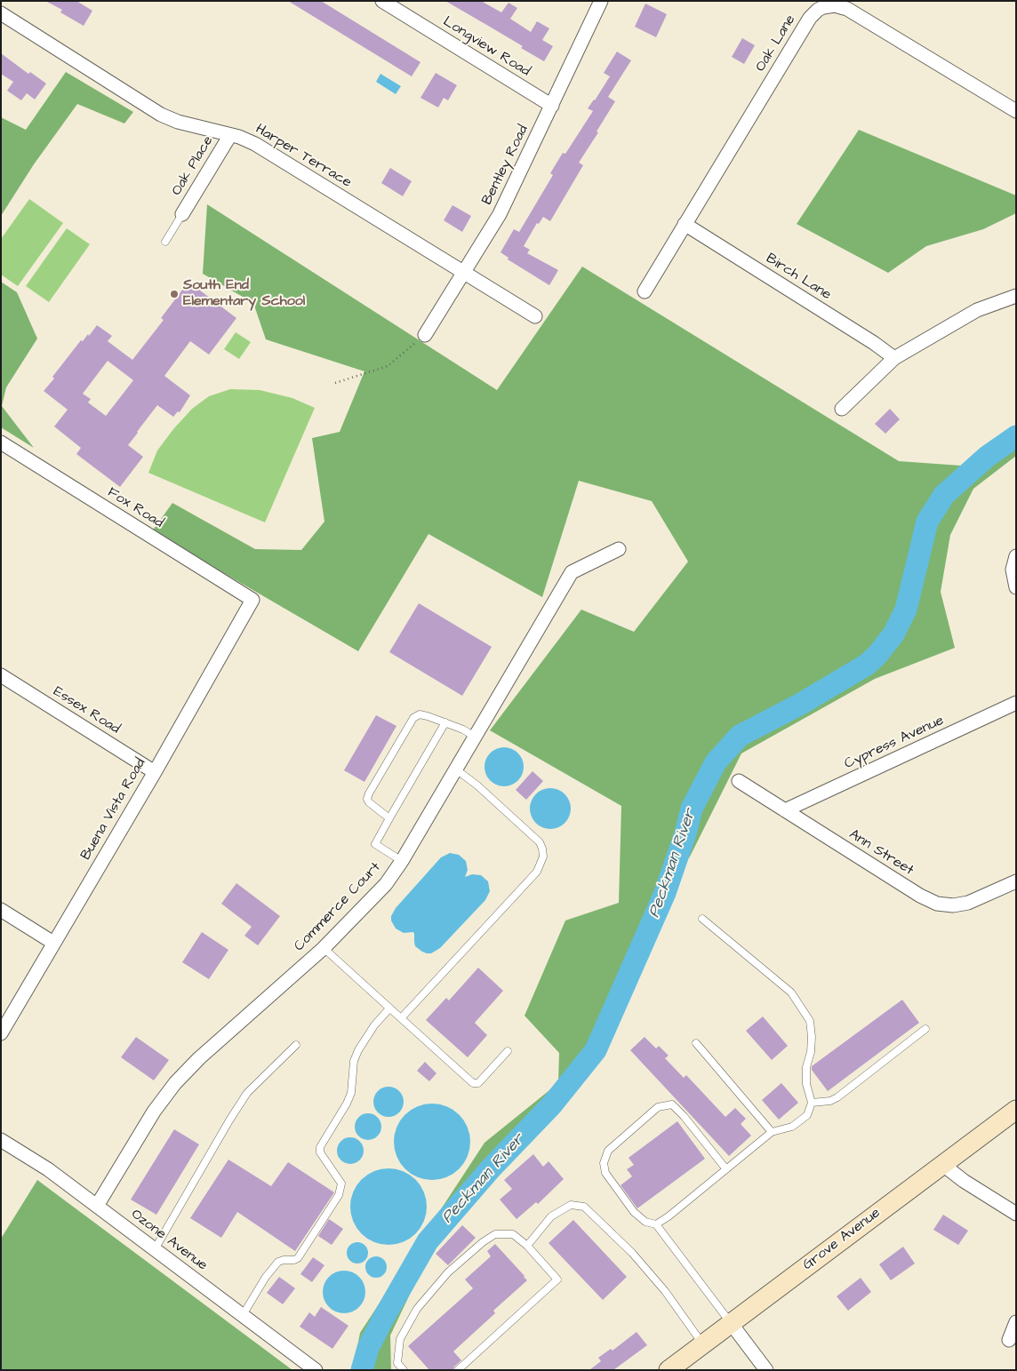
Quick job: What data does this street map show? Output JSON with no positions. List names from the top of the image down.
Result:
{
  "streets": {
    "street": [
      "Oak Lane",
      "Longview Road",
      "Harper Terrace",
      "Bentley Road",
      "Oak Place",
      "Birch Lane",
      "Fox Road",
      "Essex Road",
      "Cypress Avenue",
      "Buena Vista Road",
      "Ann Street",
      "Commerce Court",
      "Grove Avenue",
      "Ozone Avenue"
    ]
  },
  "crossings": [
    ["Oak Lane", "Birch Lane"],
    ["Longview Road", "Bentley Road"],
    ["Harper Terrace", "Bentley Road"],
    ["Harper Terrace", "Oak Place"],
    ["Fox Road", "Buena Vista Road"],
    ["Essex Road", "Buena Vista Road"],
    ["Cypress Avenue", "Ann Street"],
    ["Commerce Court", "Ozone Avenue"]
  ],
  "water": ["Peckman River"],
  "places": ["South End Elementary School"]
}
